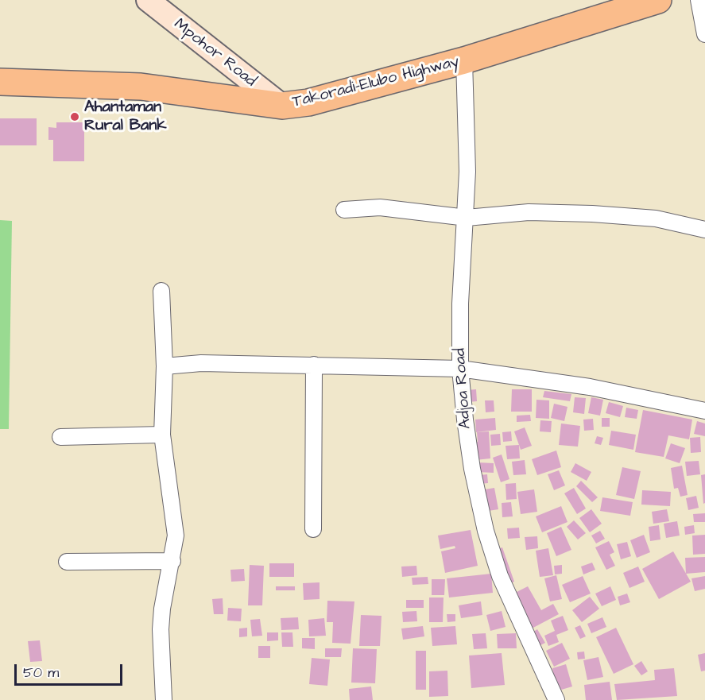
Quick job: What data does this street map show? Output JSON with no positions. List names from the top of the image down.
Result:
{
  "streets": {
    "highway": ["Takoradi-Elubo Highway"],
    "main road": ["Mpohor Road"],
    "street": ["Adjoa Road"]
  },
  "crossings": [
    ["Mpohor Road", "Takoradi-Elubo Highway"],
    ["Takoradi-Elubo Highway", "Adjoa Road"]
  ],
  "places": ["Ahantaman Rural Bank"],
  "scale_bar": "50 m"
}
